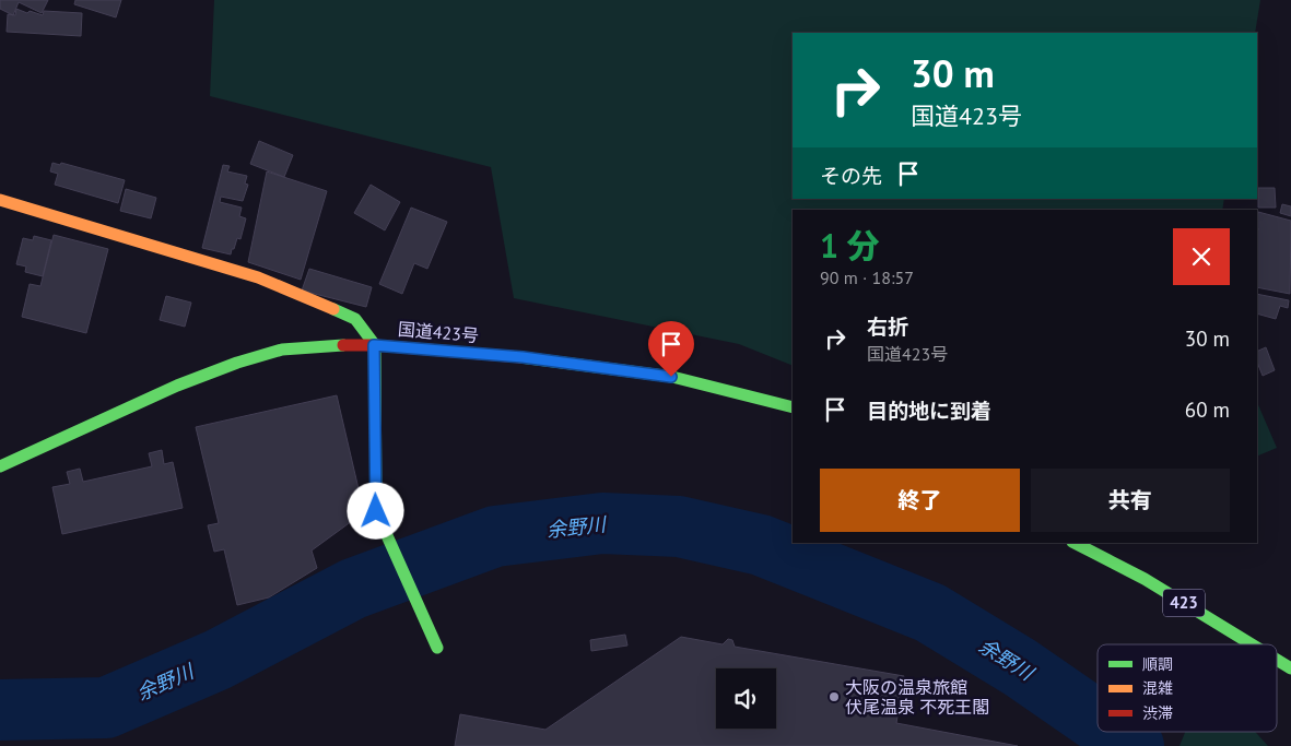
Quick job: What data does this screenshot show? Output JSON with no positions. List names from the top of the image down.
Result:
{
  "streets": {
    "main road": ["国道423号", "423"]
  },
  "water": ["余野川"],
  "places": ["大阪の温泉旅館 伏尾温泉 不死王閣"],
  "legend": ["順調", "混雑", "渋滞"],
  "page": {
    "turn": ["30 m", "国道423号"],
    "then": "その先",
    "heading": ["1 分", "90 m · 18:57"],
    "list": [
      {
        "name": "右折",
        "note": "国道423号",
        "value": "30 m"
      },
      {
        "name": "目的地に到着",
        "value": "60 m"
      }
    ],
    "buttons": ["終了", "共有"]
  }
}
